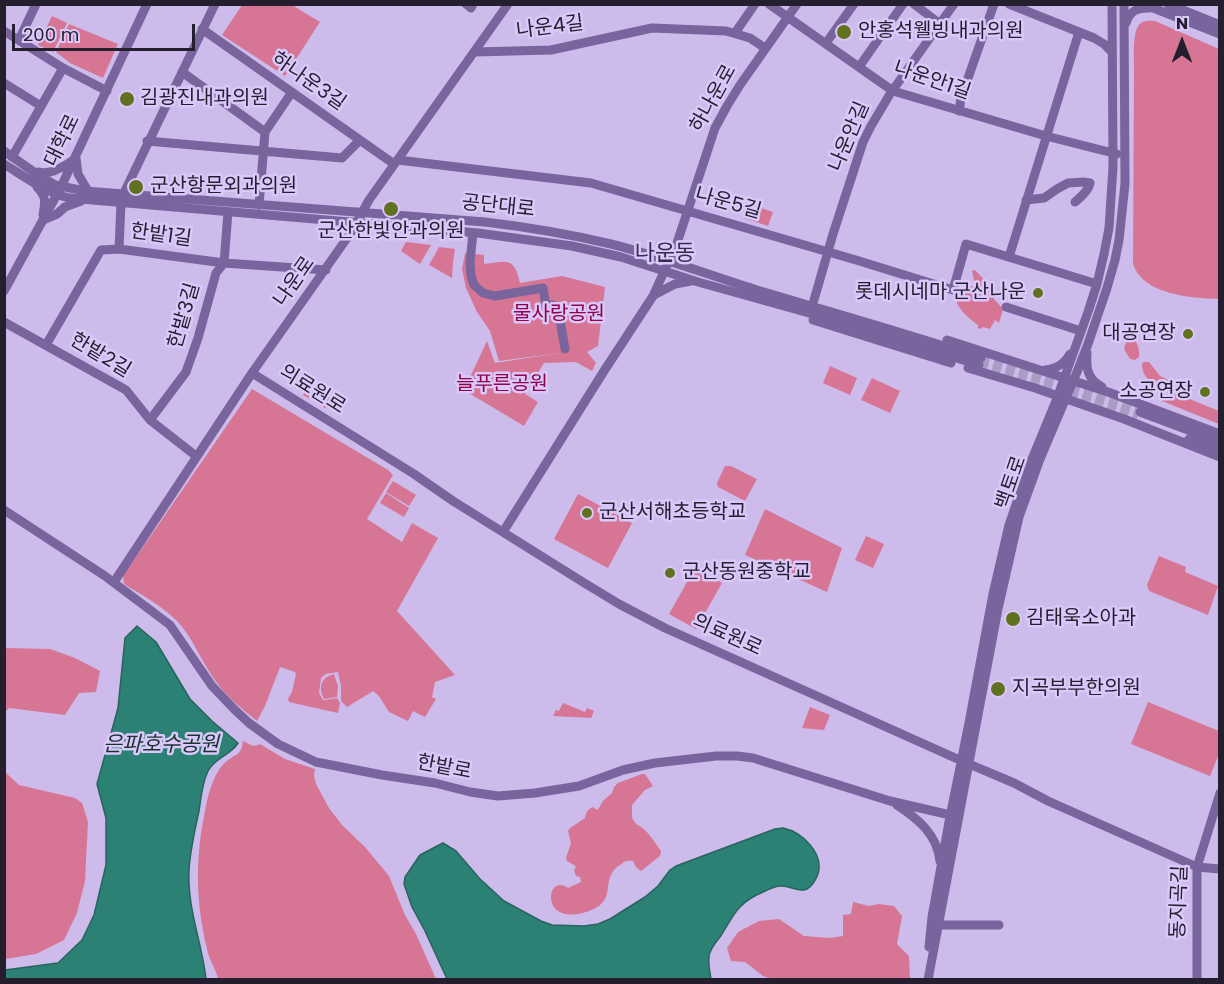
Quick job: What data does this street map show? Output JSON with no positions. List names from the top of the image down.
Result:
{
  "streets": {
    "street": [
      "나운4길",
      "나운안1길",
      "하나운3길",
      "하나운로",
      "나운안길",
      "대학로",
      "나운5길",
      "공단대로",
      "한밭1길",
      "나운로",
      "한밭3길",
      "한밭2길",
      "의료원로",
      "백토로",
      "한밭로",
      "동지곡길"
    ]
  },
  "crossings": [
    ["나운4길", "하나운로"],
    ["나운4길", "나운로"],
    ["나운안1길", "하나운로"],
    ["나운안1길", "나운안길"],
    ["나운안1길", "백토로"],
    ["하나운3길", "나운5길"],
    ["하나운3길", "나운로"],
    ["하나운로", "나운5길"],
    ["하나운로", "공단대로"],
    ["하나운로", "의료원로"],
    ["나운안길", "나운5길"],
    ["대학로", "공단대로"],
    ["나운5길", "나운로"],
    ["공단대로", "나운로"],
    ["공단대로", "한밭3길"],
    ["한밭1길", "나운로"],
    ["한밭1길", "한밭3길"],
    ["한밭1길", "한밭2길"],
    ["나운로", "한밭2길"],
    ["나운로", "의료원로"],
    ["나운로", "한밭로"],
    ["한밭3길", "한밭2길"],
    ["의료원로", "백토로"],
    ["의료원로", "동지곡길"],
    ["백토로", "한밭로"]
  ],
  "districts": ["나운동"],
  "water": ["은파호수공원"],
  "parks": ["물사랑공원", "늘푸른공원"],
  "places": [
    "안홍석웰빙내과의원",
    "김광진내과의원",
    "군산항문외과의원",
    "군산한빛안과의원",
    "롯데시네마 군산나운",
    "대공연장",
    "소공연장",
    "군산서해초등학교",
    "군산동원중학교",
    "김태욱소아과",
    "지곡부부한의원"
  ],
  "scale_bar": "200 m",
  "north": "top"
}
